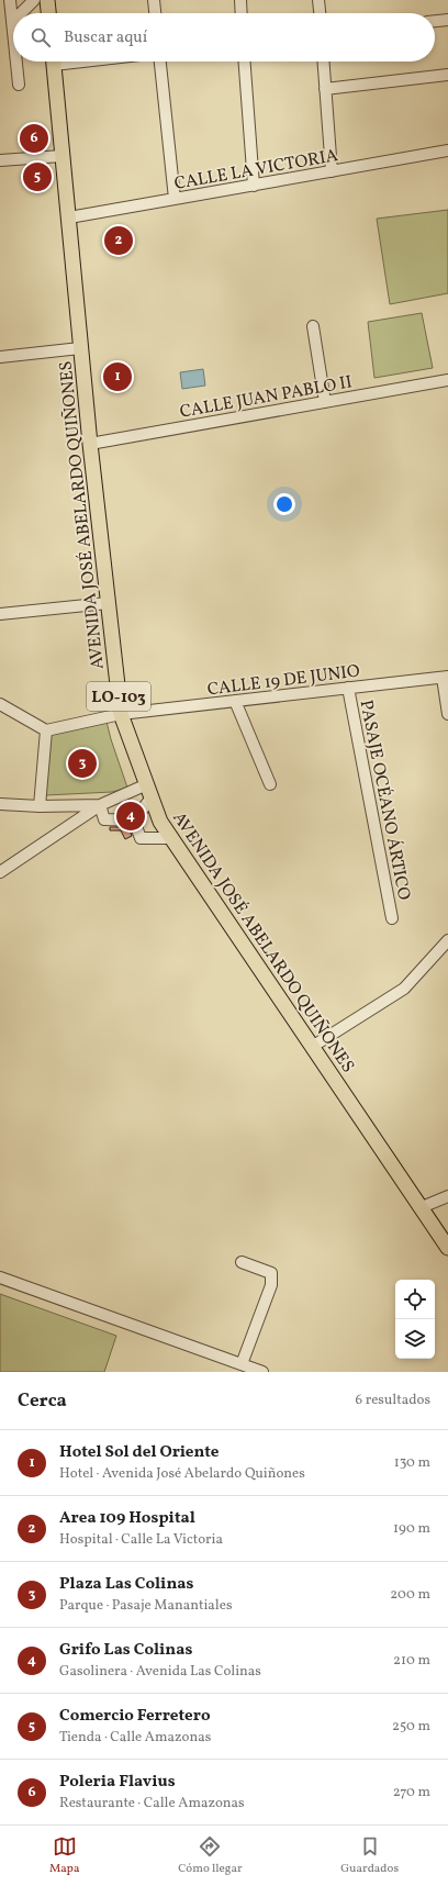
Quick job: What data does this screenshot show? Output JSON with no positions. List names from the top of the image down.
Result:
{
  "streets": {
    "main road": ["AVENIDA JOSÉ ABELARDO QUIÑONES", "LO-103"],
    "street": [
      "CALLE LA VICTORIA",
      "CALLE JUAN PABLO II",
      "CALLE 19 DE JUNIO",
      "PASAJE OCÉANO ÁRTICO"
    ]
  },
  "crossings": [
    ["CALLE LA VICTORIA", "AVENIDA JOSÉ ABELARDO QUIÑONES"],
    ["CALLE JUAN PABLO II", "AVENIDA JOSÉ ABELARDO QUIÑONES"],
    ["AVENIDA JOSÉ ABELARDO QUIÑONES", "CALLE 19 DE JUNIO"],
    ["CALLE 19 DE JUNIO", "PASAJE OCÉANO ÁRTICO"]
  ],
  "page": {
    "search": "Buscar aquí",
    "pins": [
      "6",
      "5",
      "2",
      "1",
      "3",
      "4"
    ],
    "heading": ["Cerca", "6 resultados"],
    "list": [
      {
        "mark": "1",
        "name": "Hotel Sol del Oriente",
        "note": "Hotel · Avenida José Abelardo Quiñones",
        "value": "130 m"
      },
      {
        "mark": "2",
        "name": "Area 109 Hospital",
        "note": "Hospital · Calle La Victoria",
        "value": "190 m"
      },
      {
        "mark": "3",
        "name": "Plaza Las Colinas",
        "note": "Parque · Pasaje Manantiales",
        "value": "200 m"
      },
      {
        "mark": "4",
        "name": "Grifo Las Colinas",
        "note": "Gasolinera · Avenida Las Colinas",
        "value": "210 m"
      },
      {
        "mark": "5",
        "name": "Comercio Ferretero",
        "note": "Tienda · Calle Amazonas",
        "value": "250 m"
      },
      {
        "mark": "6",
        "name": "Poleria Flavius",
        "note": "Restaurante · Calle Amazonas",
        "value": "270 m"
      }
    ],
    "nav": ["Mapa", "Cómo llegar", "Guardados"]
  }
}
